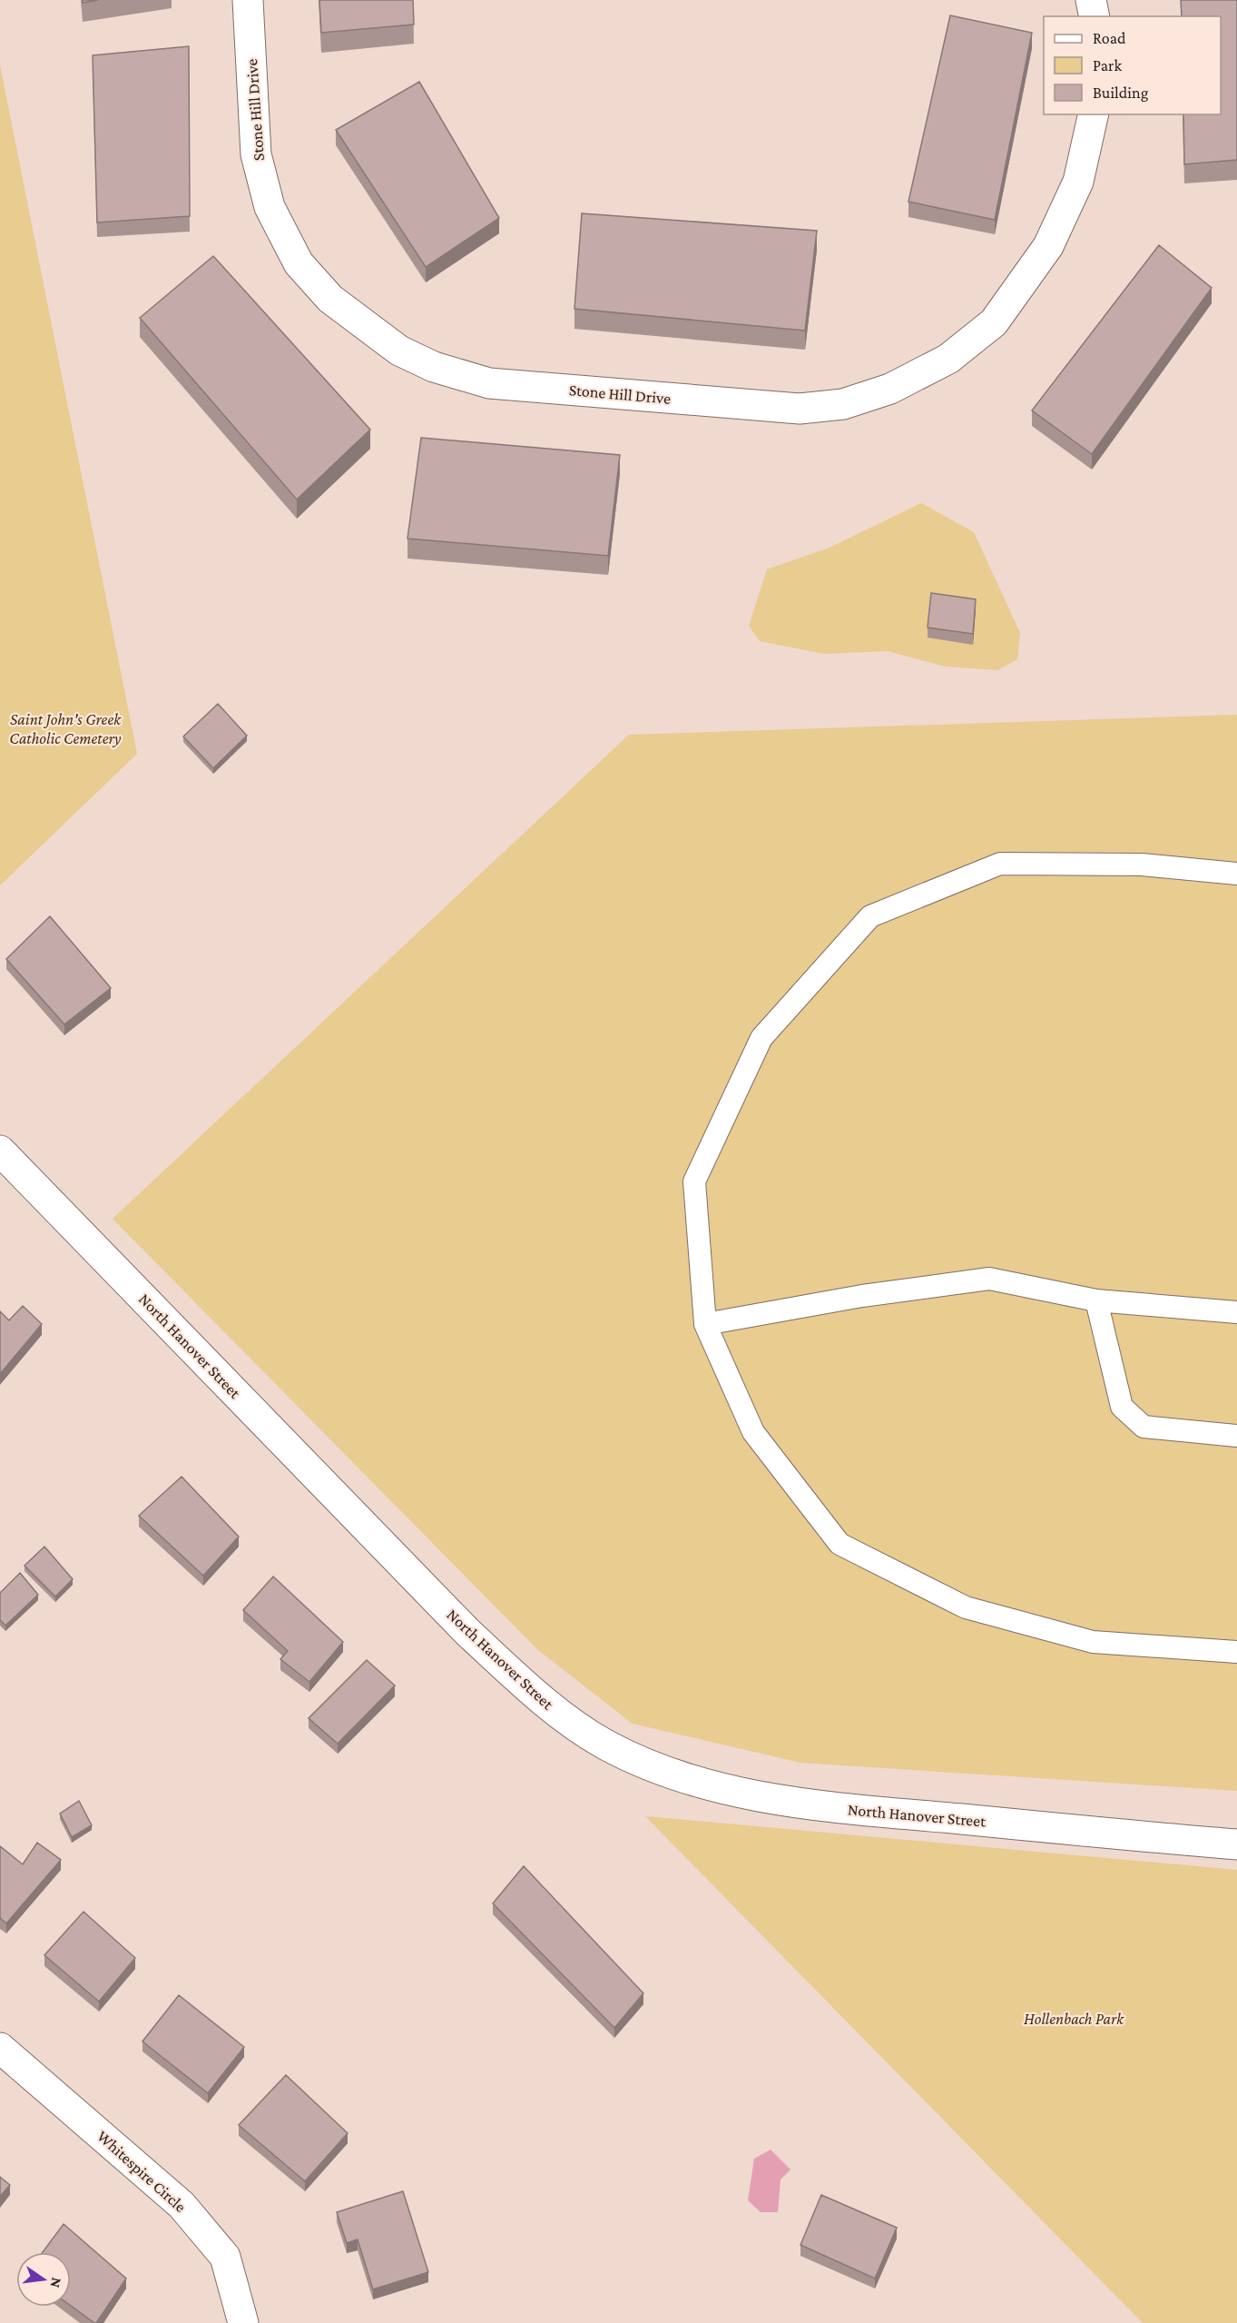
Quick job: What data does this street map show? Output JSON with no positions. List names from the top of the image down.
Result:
{
  "streets": {
    "street": ["Stone Hill Drive", "North Hanover Street", "Whitespire Circle"]
  },
  "parks": ["Saint John's Greek Catholic Cemetery", "Hollenbach Park"],
  "legend": ["Road", "Park", "Building"],
  "north": "right"
}
